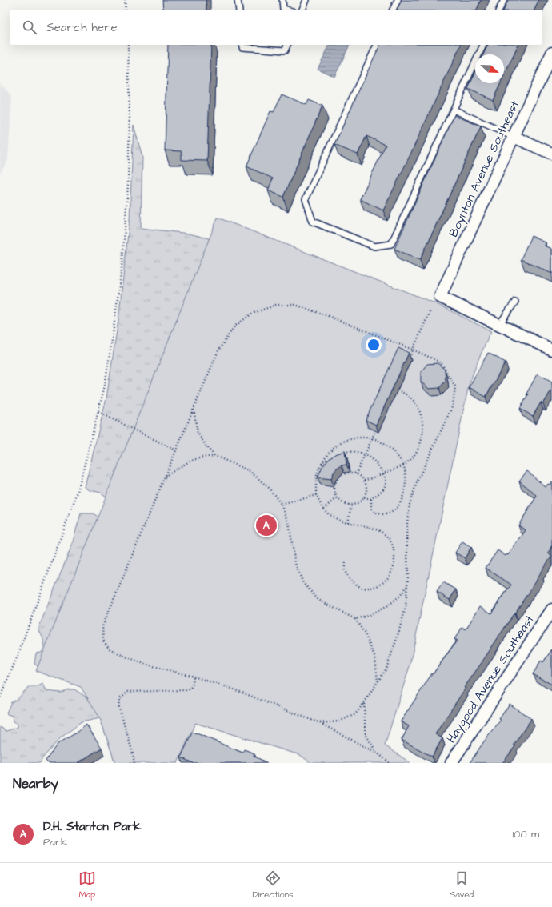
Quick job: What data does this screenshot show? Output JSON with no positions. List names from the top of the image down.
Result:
{
  "streets": {
    "street": ["Boynton Avenue Southeast", "Haygood Avenue Southeast"]
  },
  "north": "bottom right",
  "page": {
    "search": "Search here",
    "pins": "A",
    "heading": "Nearby",
    "list": [
      {
        "mark": "A",
        "name": "D.H. Stanton Park",
        "note": "Park",
        "value": "100 m"
      }
    ],
    "nav": ["Map", "Directions", "Saved"]
  }
}
